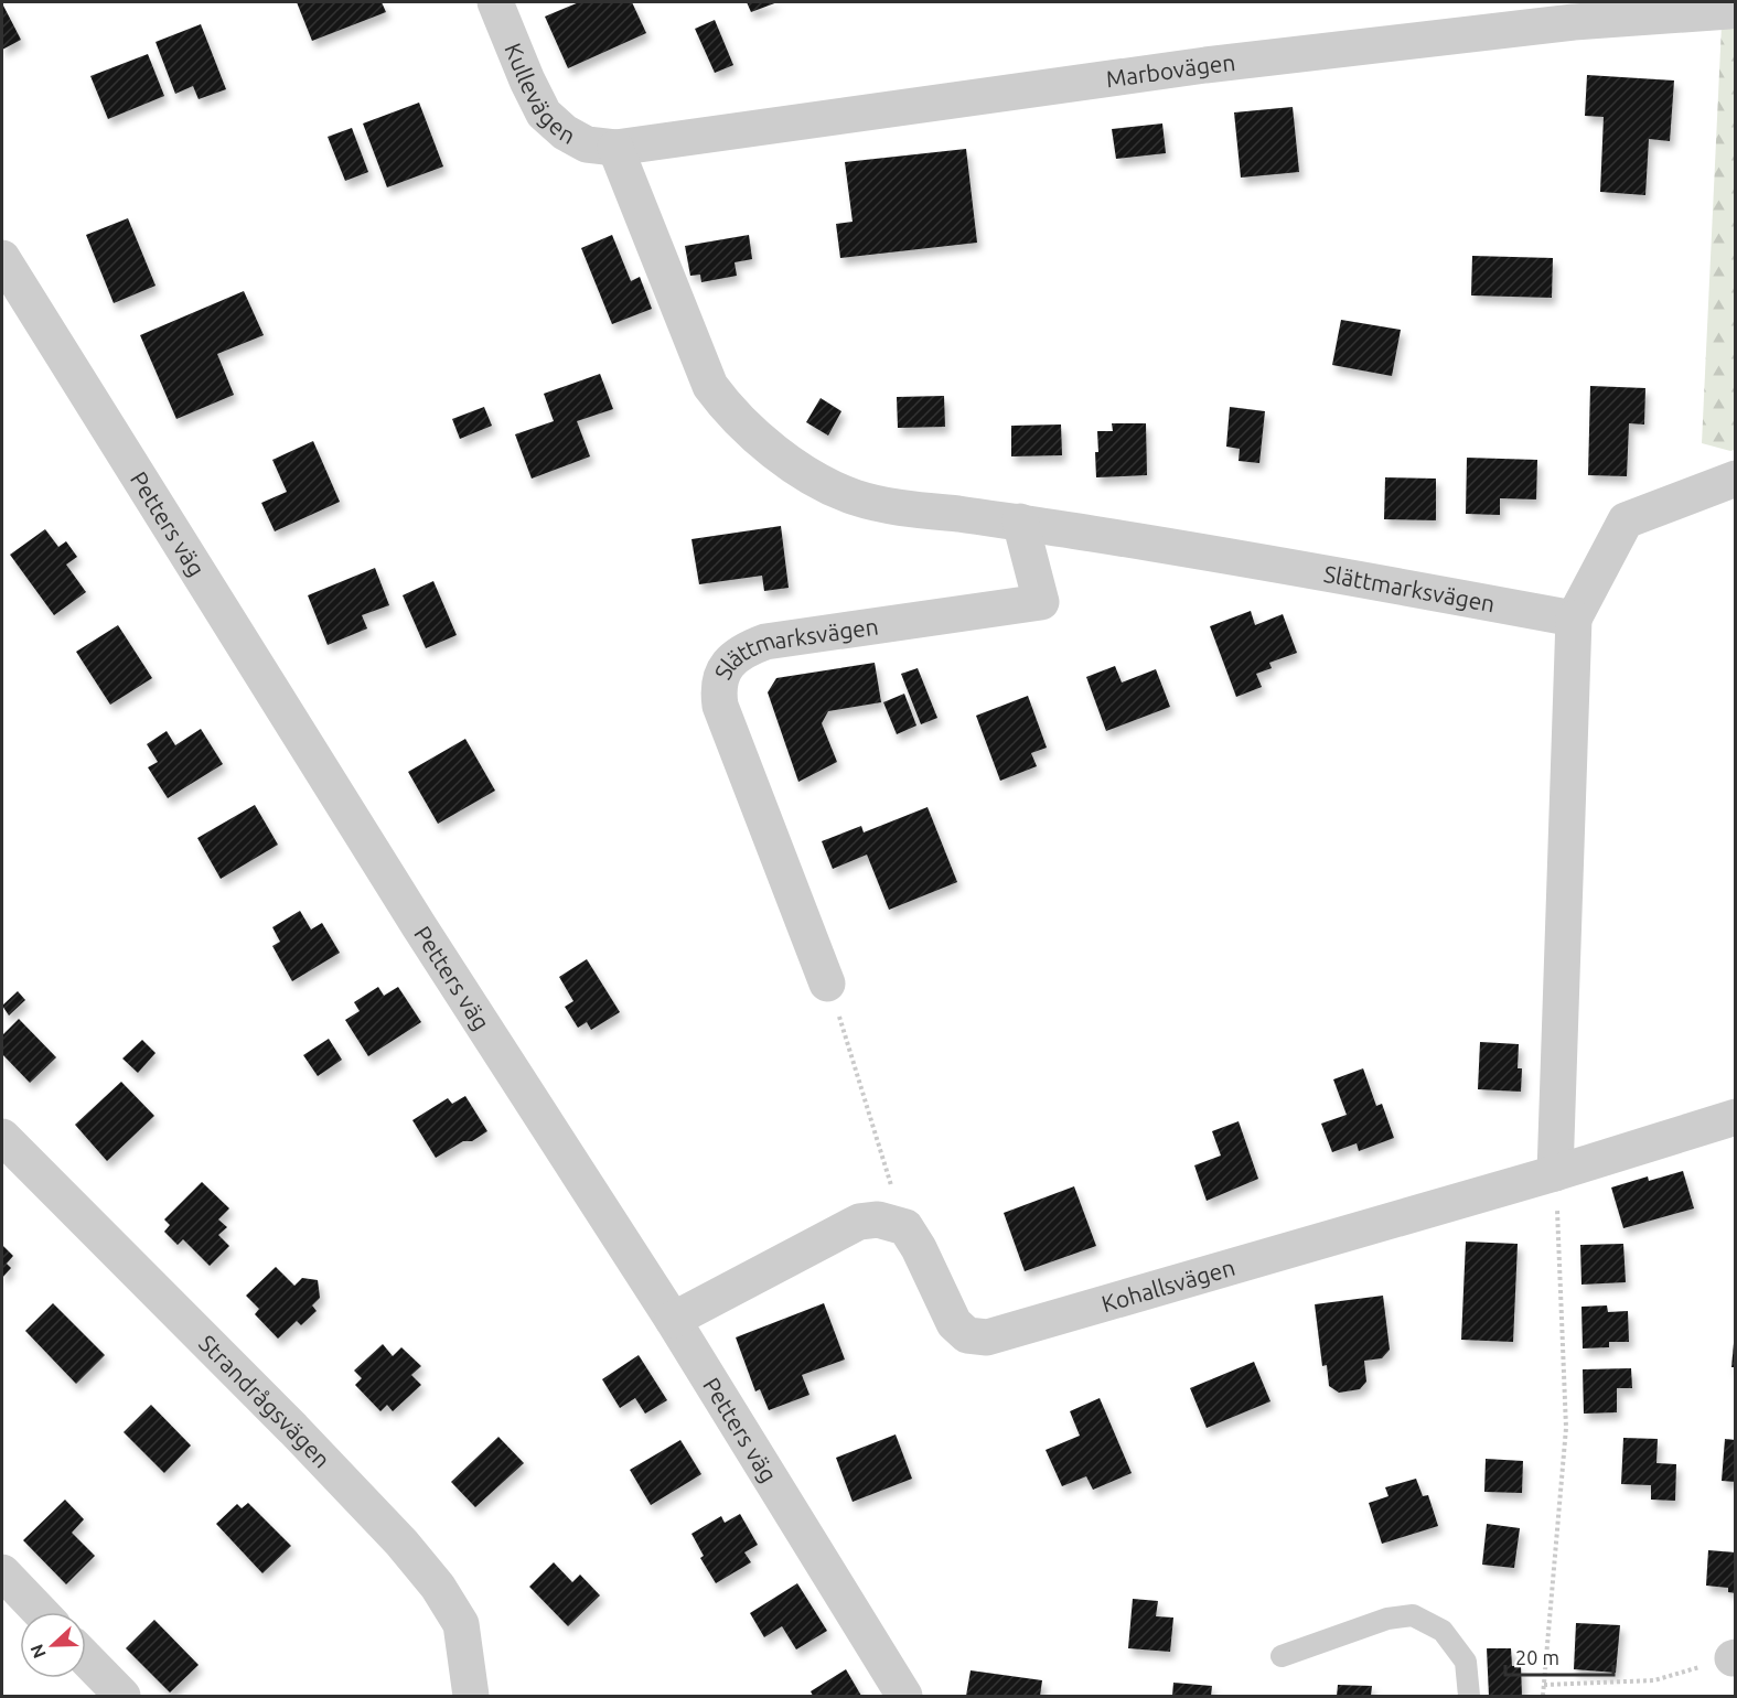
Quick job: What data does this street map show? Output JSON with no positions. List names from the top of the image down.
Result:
{
  "streets": {
    "street": [
      "Marbovägen",
      "Kullevägen",
      "Petters väg",
      "Slättmarksvägen",
      "Kohallsvägen",
      "Strandrågsvägen"
    ]
  },
  "crossings": [
    ["Marbovägen", "Kullevägen"],
    ["Marbovägen", "Slättmarksvägen"],
    ["Kullevägen", "Slättmarksvägen"]
  ],
  "scale_bar": "20 m",
  "north": "left"
}
